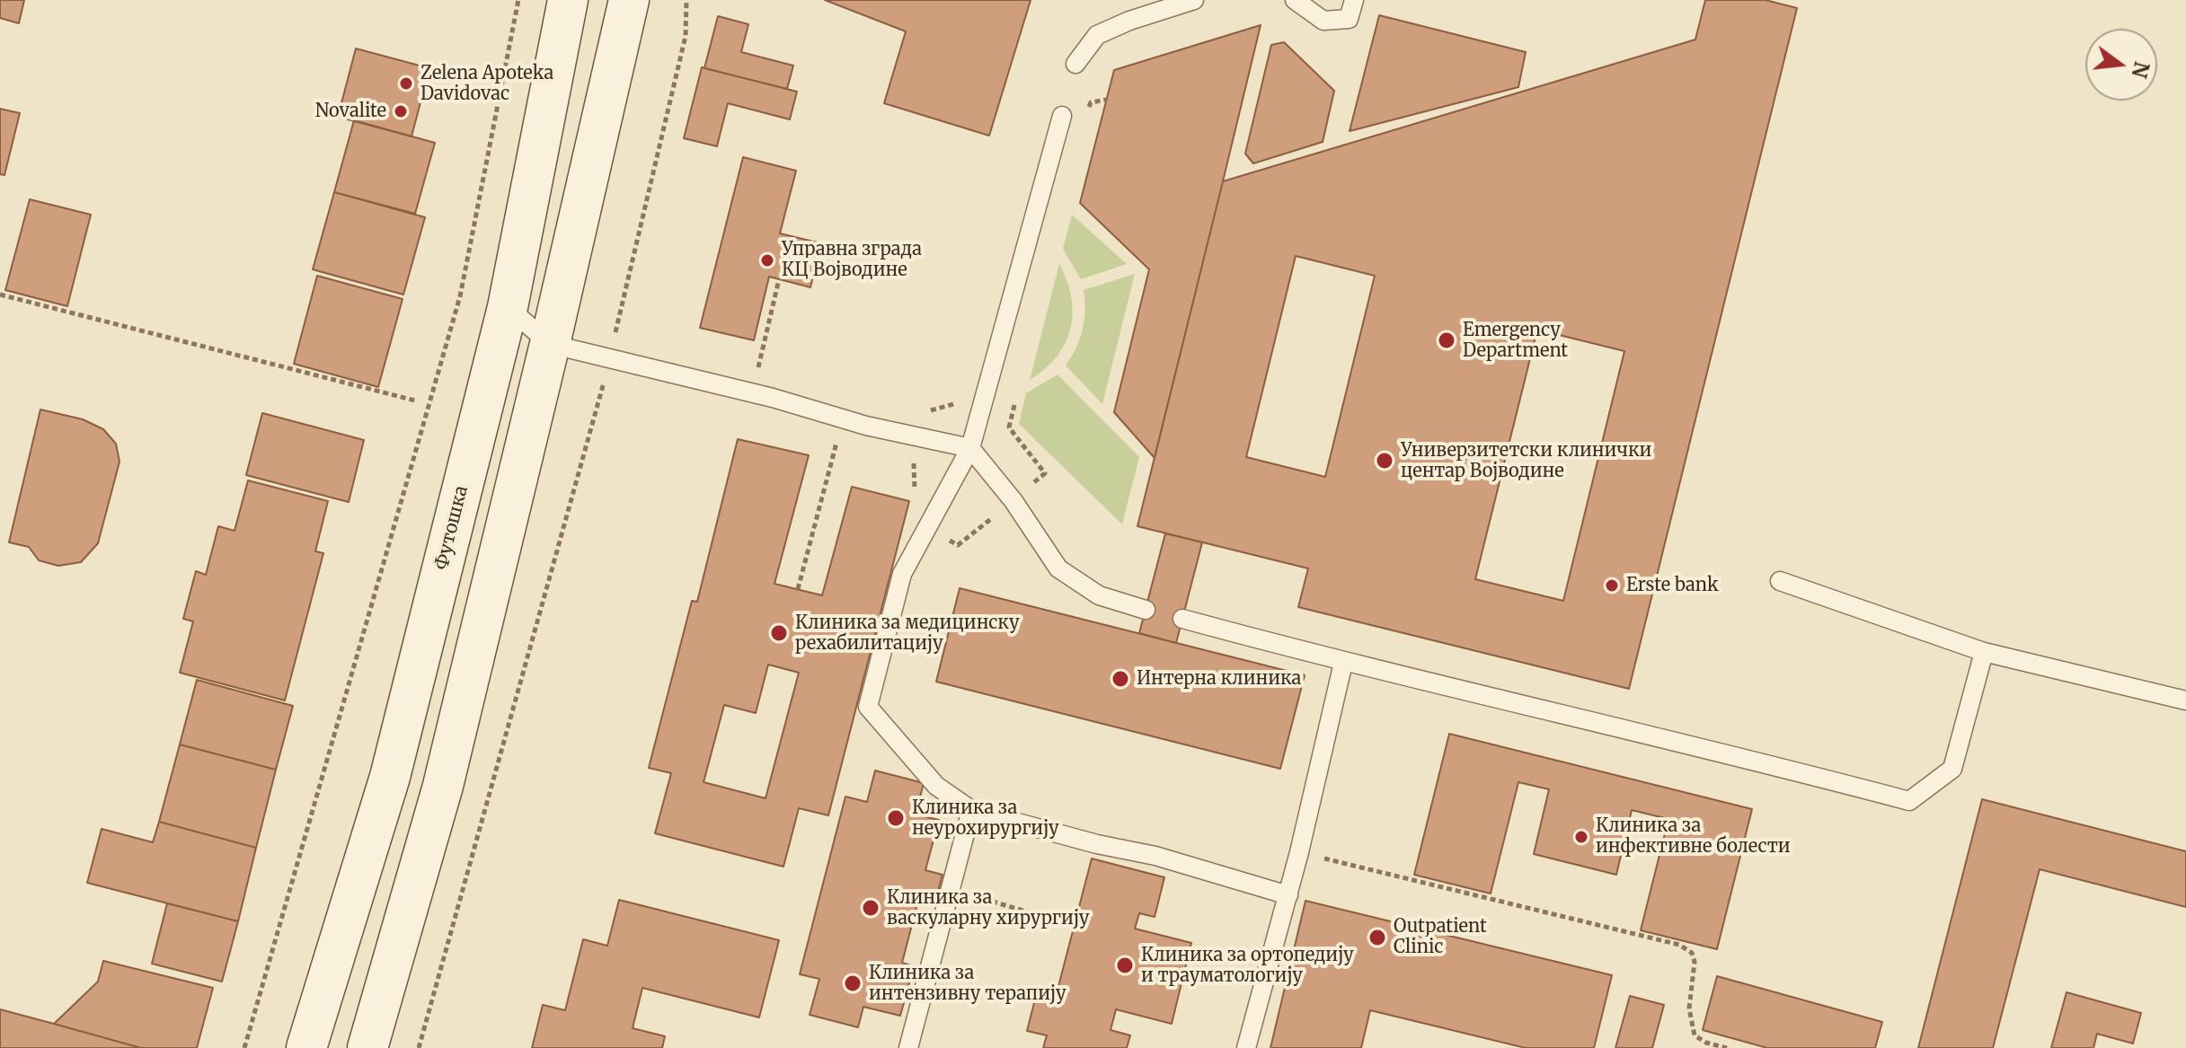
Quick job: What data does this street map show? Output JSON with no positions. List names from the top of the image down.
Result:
{
  "streets": {
    "main road": ["Футошка"]
  },
  "places": [
    "Zelena Apoteka Davidovac",
    "Novalite",
    "Управна зграда КЦ Војводине",
    "Emergency Department",
    "Универзитетски клинички центар Војводине",
    "Erste bank",
    "Клиника за медицинску рехабилитацију",
    "Интерна клиника",
    "Клиника за неурохирургију",
    "Клиника за инфективне болести",
    "Клиника за васкуларну хирургију",
    "Outpatient Clinic",
    "Клиника за ортопедију и трауматологију",
    "Клиника за интензивну терапију"
  ],
  "north": "right"
}
